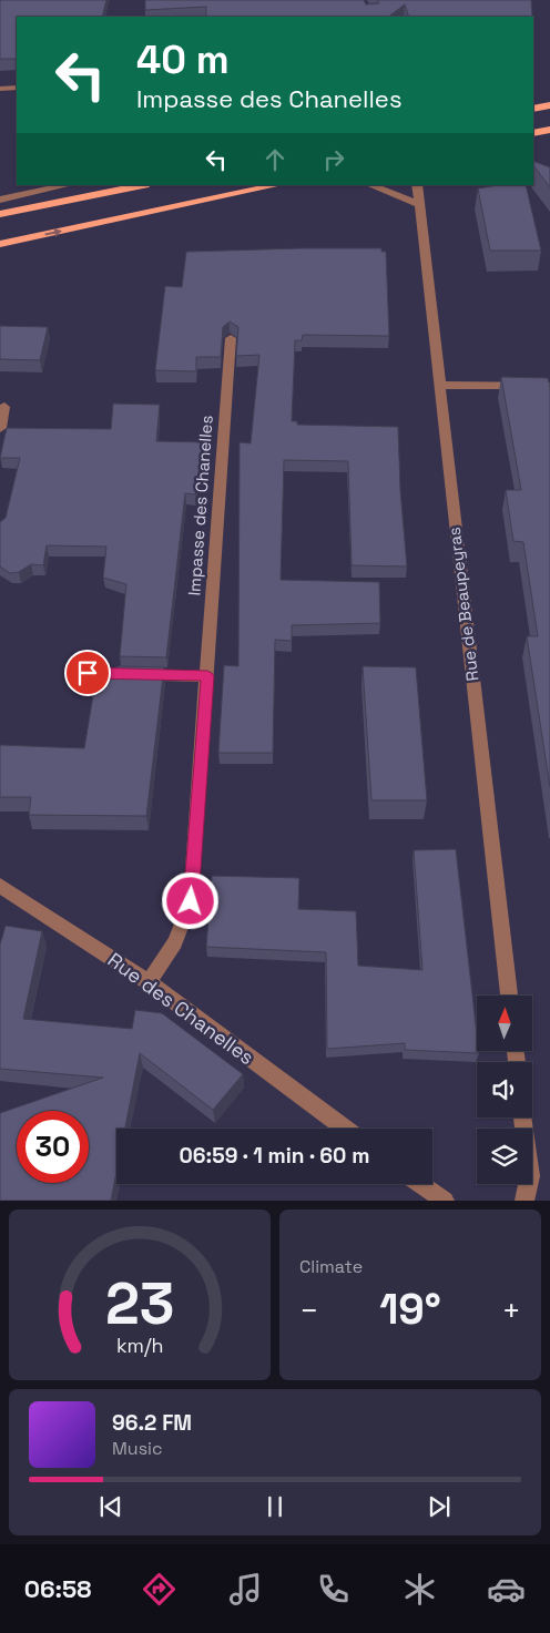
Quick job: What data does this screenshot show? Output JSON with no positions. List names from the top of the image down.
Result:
{
  "streets": {
    "street": ["Impasse des Chanelles", "Rue de Beaupeyras", "Rue des Chanelles"]
  },
  "crossings": [
    ["Impasse des Chanelles", "Rue des Chanelles"]
  ],
  "north": "top",
  "page": {
    "turn": ["40 m", "Impasse des Chanelles"],
    "limit": "30",
    "trip": "06:59 · 1 min · 60 m",
    "tile": "Climate",
    "heat": ["−", "19°", "+"],
    "song": ["96.2 FM", "Music"],
    "tabs": "06:58",
    "gauge": ["23", "km/h"]
  }
}
